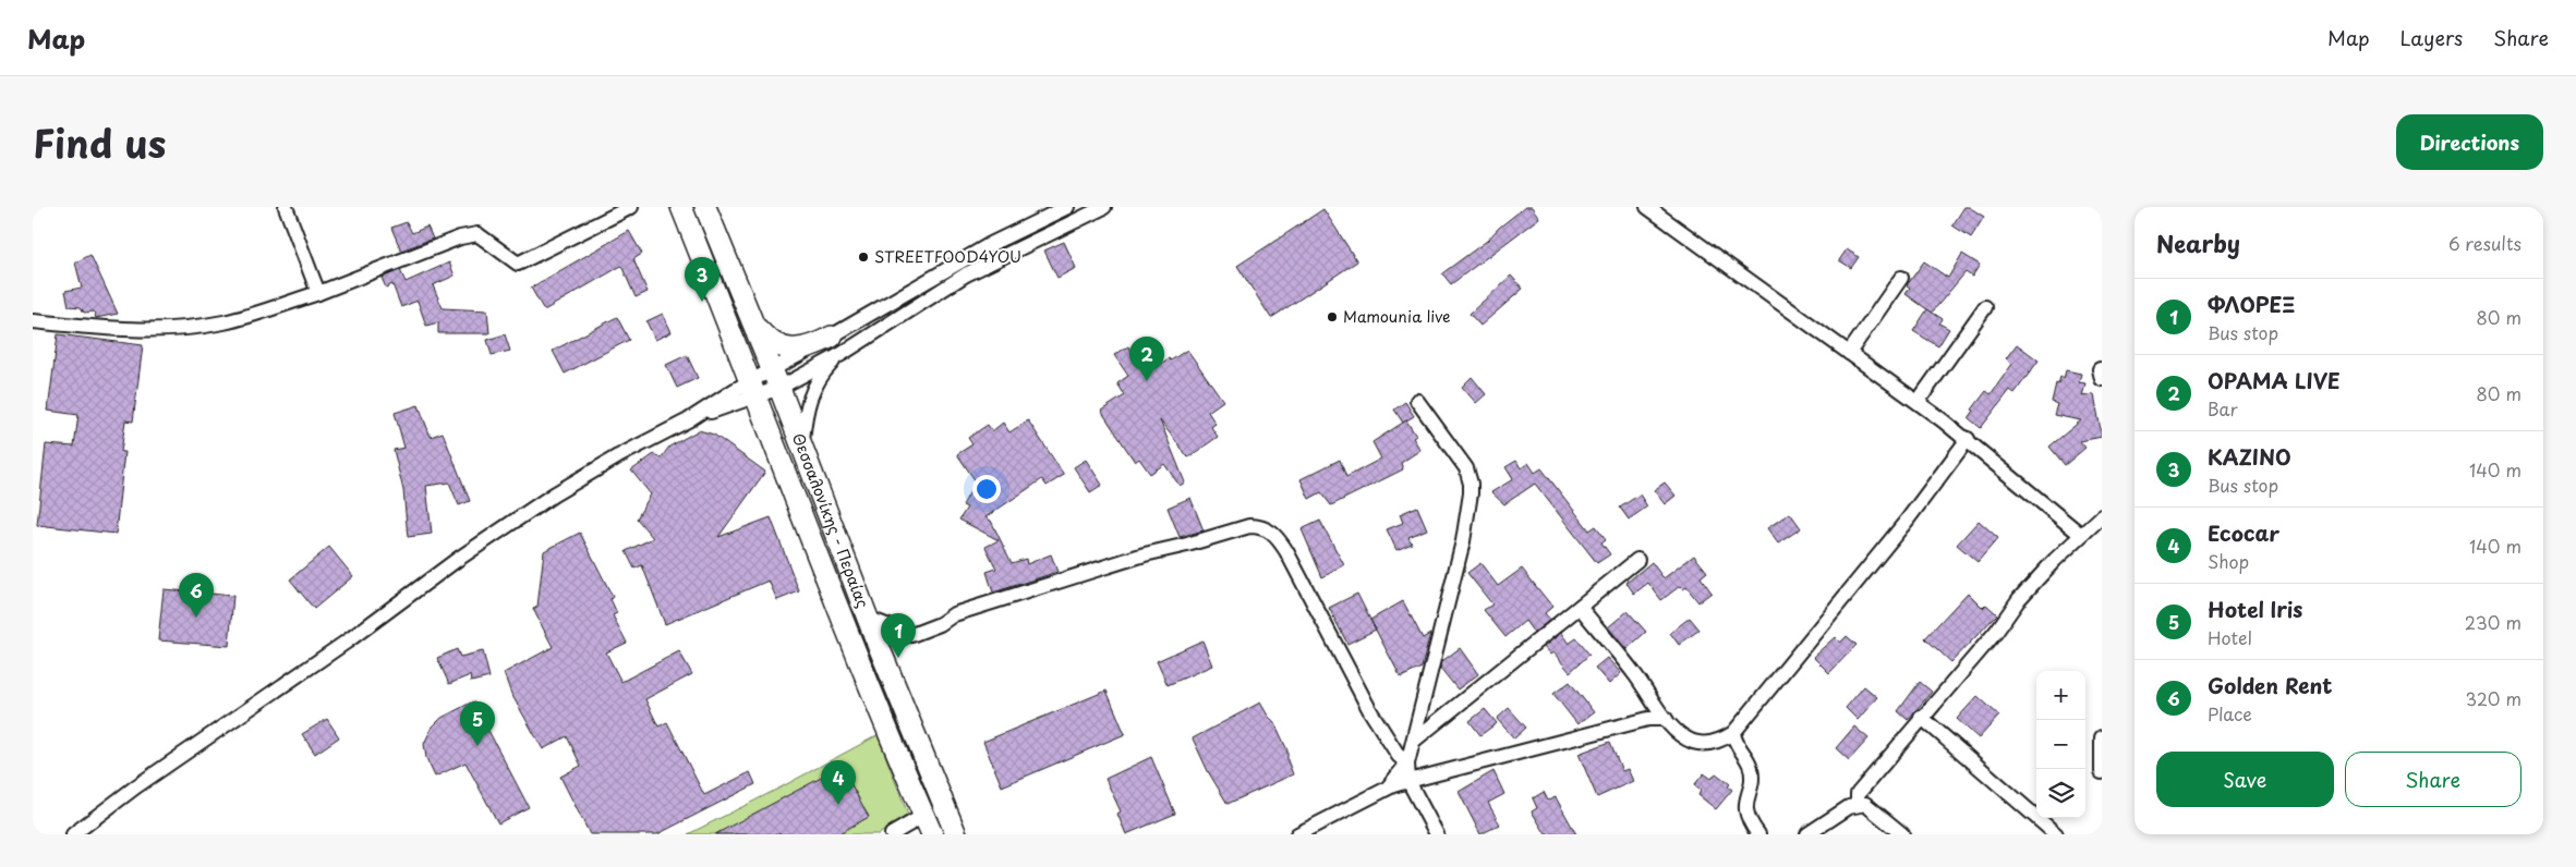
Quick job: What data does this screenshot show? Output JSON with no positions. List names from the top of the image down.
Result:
{
  "streets": {
    "main road": ["Θεσσαλονίκης - Περαίας"]
  },
  "places": ["STREETFOOD4YOU", "Mamounia live"],
  "page": {
    "header": "Map",
    "nav": ["Map", "Layers", "Share"],
    "title": "Find us",
    "buttons": [
      "Directions",
      ["Save", "Share"]
    ],
    "heading": ["Nearby", "6 results"],
    "pins": [
      "3",
      "2",
      "6",
      "1",
      "5",
      "4"
    ],
    "list": [
      {
        "mark": "1",
        "name": "ΦΛΟΡΕΞ",
        "note": "Bus stop",
        "value": "80 m"
      },
      {
        "mark": "2",
        "name": "ΟΡΑΜΑ LIVE",
        "note": "Bar",
        "value": "80 m"
      },
      {
        "mark": "3",
        "name": "ΚΑΖΙΝΟ",
        "note": "Bus stop",
        "value": "140 m"
      },
      {
        "mark": "4",
        "name": "Ecocar",
        "note": "Shop",
        "value": "140 m"
      },
      {
        "mark": "5",
        "name": "Hotel Iris",
        "note": "Hotel",
        "value": "230 m"
      },
      {
        "mark": "6",
        "name": "Golden Rent",
        "note": "Place",
        "value": "320 m"
      }
    ],
    "map_buttons": ["+", "−"]
  }
}
